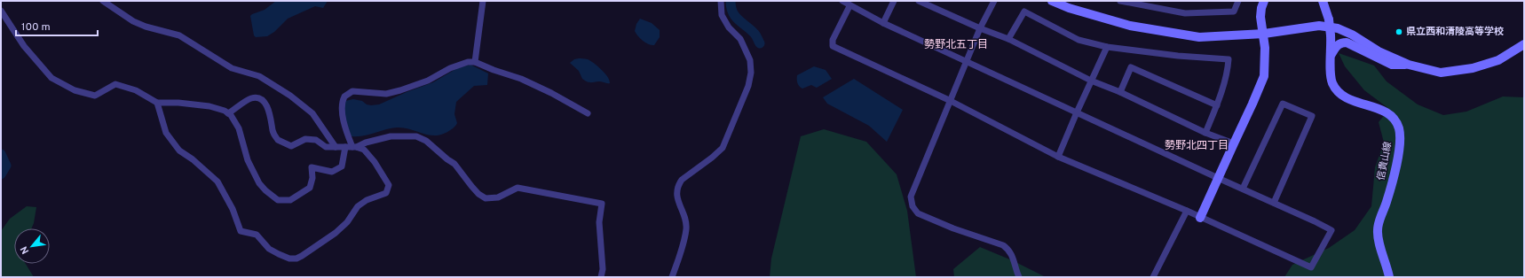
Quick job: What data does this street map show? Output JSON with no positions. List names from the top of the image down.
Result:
{
  "streets": {
    "street": ["信貴山線"]
  },
  "districts": ["勢野北五丁目", "勢野北四丁目"],
  "places": ["県立西和清陵高等学校"],
  "scale_bar": "100 m",
  "north": "bottom left"
}
